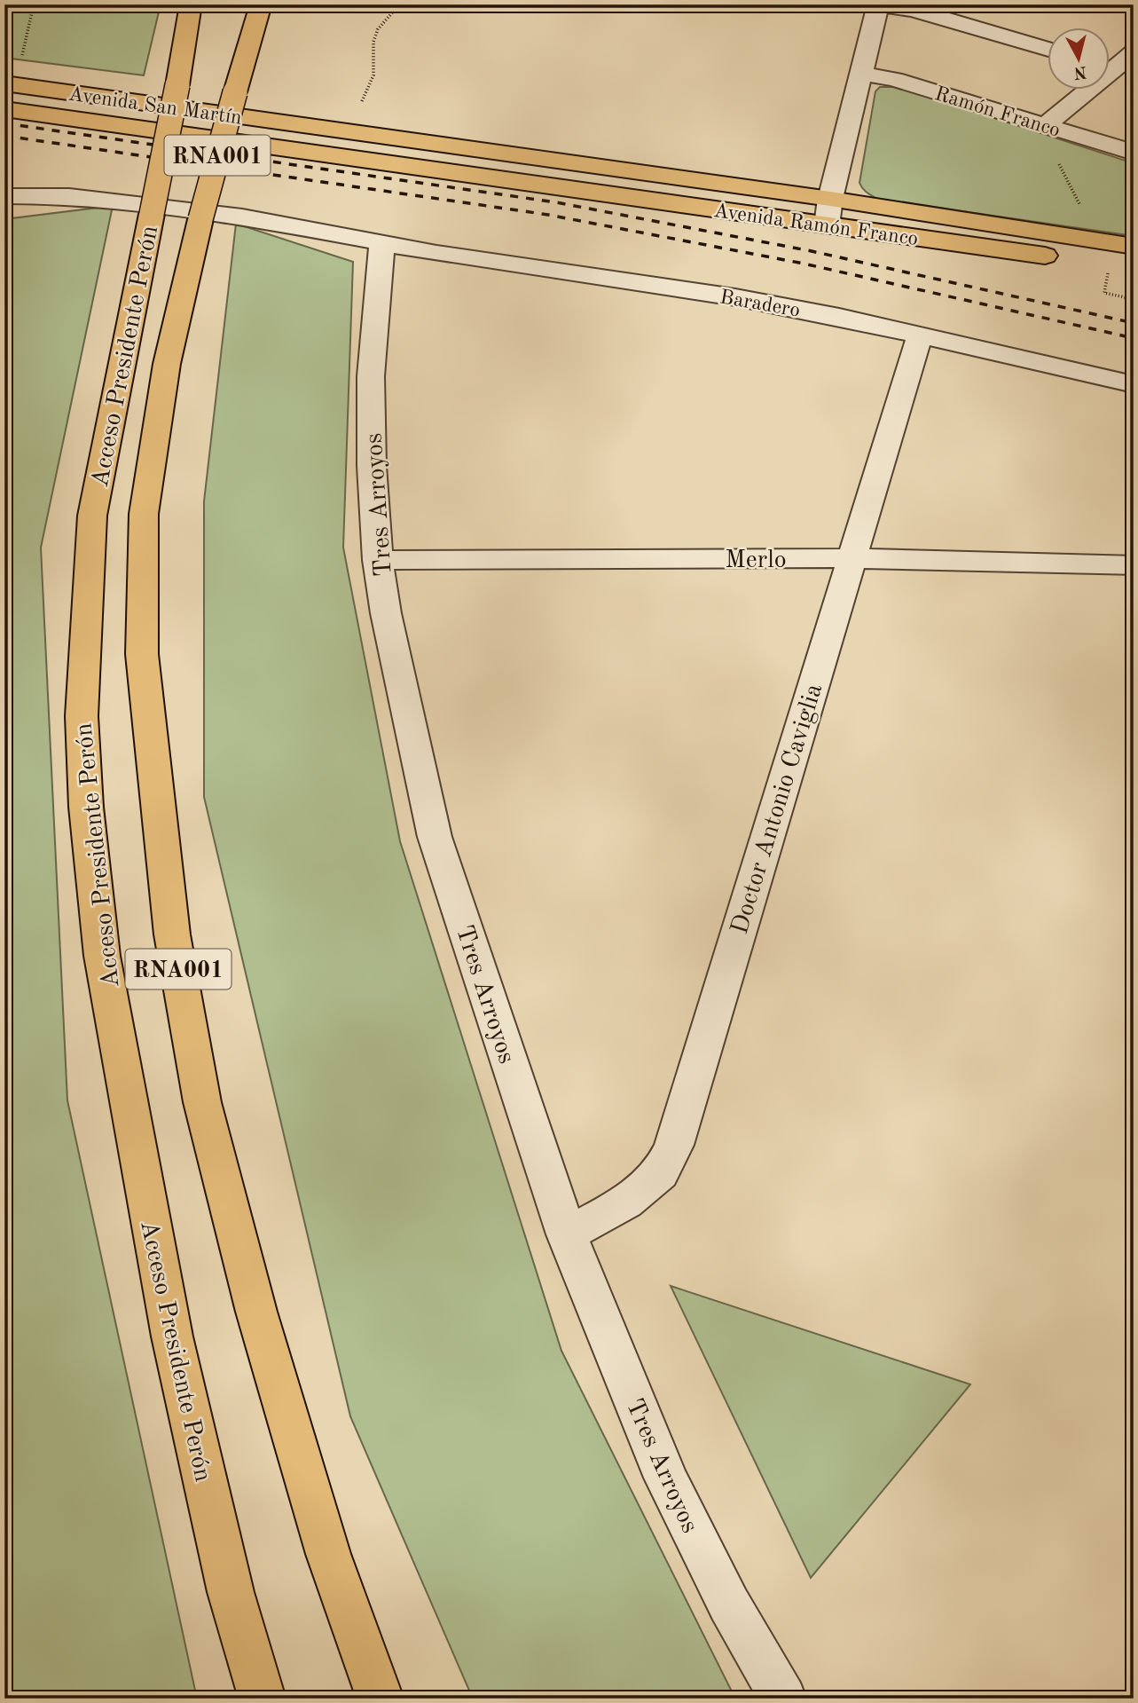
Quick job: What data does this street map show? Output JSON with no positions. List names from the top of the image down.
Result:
{
  "streets": {
    "main road": [
      "Avenida San Martín",
      "RNA001",
      "Avenida Ramón Franco",
      "Acceso Presidente Perón"
    ],
    "street": [
      "Ramón Franco",
      "Baradero",
      "Tres Arroyos",
      "Merlo",
      "Doctor Antonio Caviglia"
    ]
  },
  "crossings": [
    ["Avenida San Martín", "Avenida Ramón Franco"],
    ["Baradero", "Tres Arroyos"],
    ["Baradero", "Doctor Antonio Caviglia"],
    ["Tres Arroyos", "Merlo"],
    ["Tres Arroyos", "Doctor Antonio Caviglia"],
    ["Merlo", "Doctor Antonio Caviglia"]
  ],
  "north": "bottom"
}
